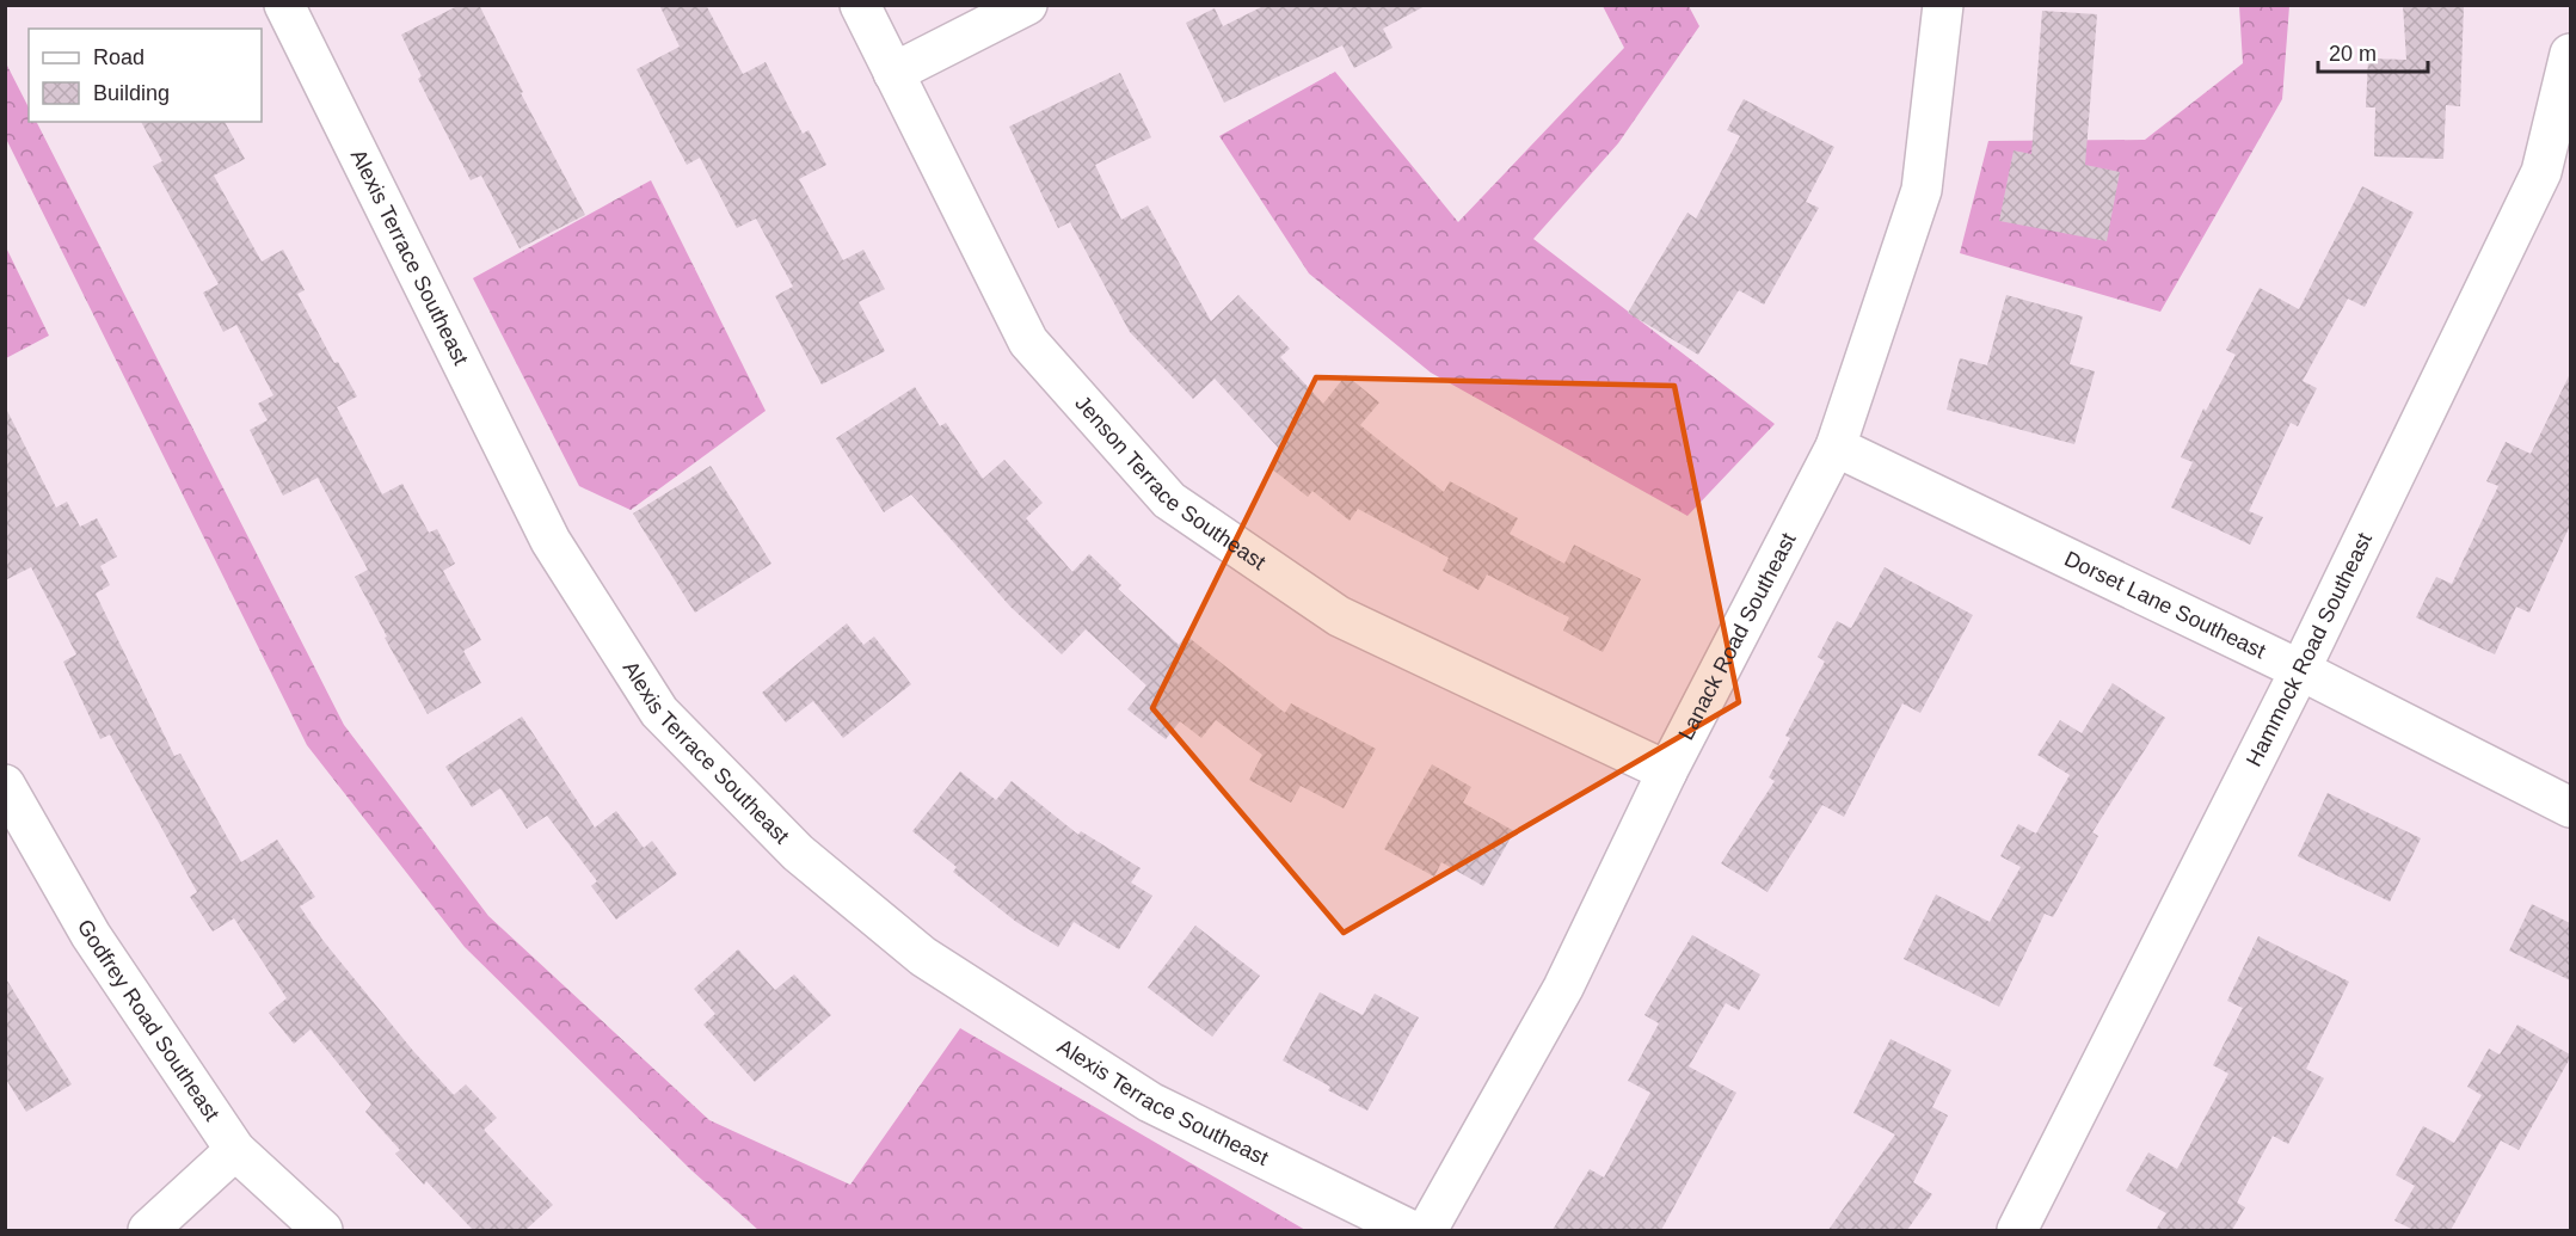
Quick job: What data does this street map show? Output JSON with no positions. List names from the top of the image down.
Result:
{
  "streets": {
    "street": [
      "Alexis Terrace Southeast",
      "Jenson Terrace Southeast",
      "Dorset Lane Southeast",
      "Lanack Road Southeast",
      "Hammock Road Southeast",
      "Godfrey Road Southeast"
    ]
  },
  "crossings": [
    ["Jenson Terrace Southeast", "Lanack Road Southeast"],
    ["Dorset Lane Southeast", "Lanack Road Southeast"],
    ["Dorset Lane Southeast", "Hammock Road Southeast"]
  ],
  "legend": ["Road", "Building"],
  "scale_bar": "20 m"
}
